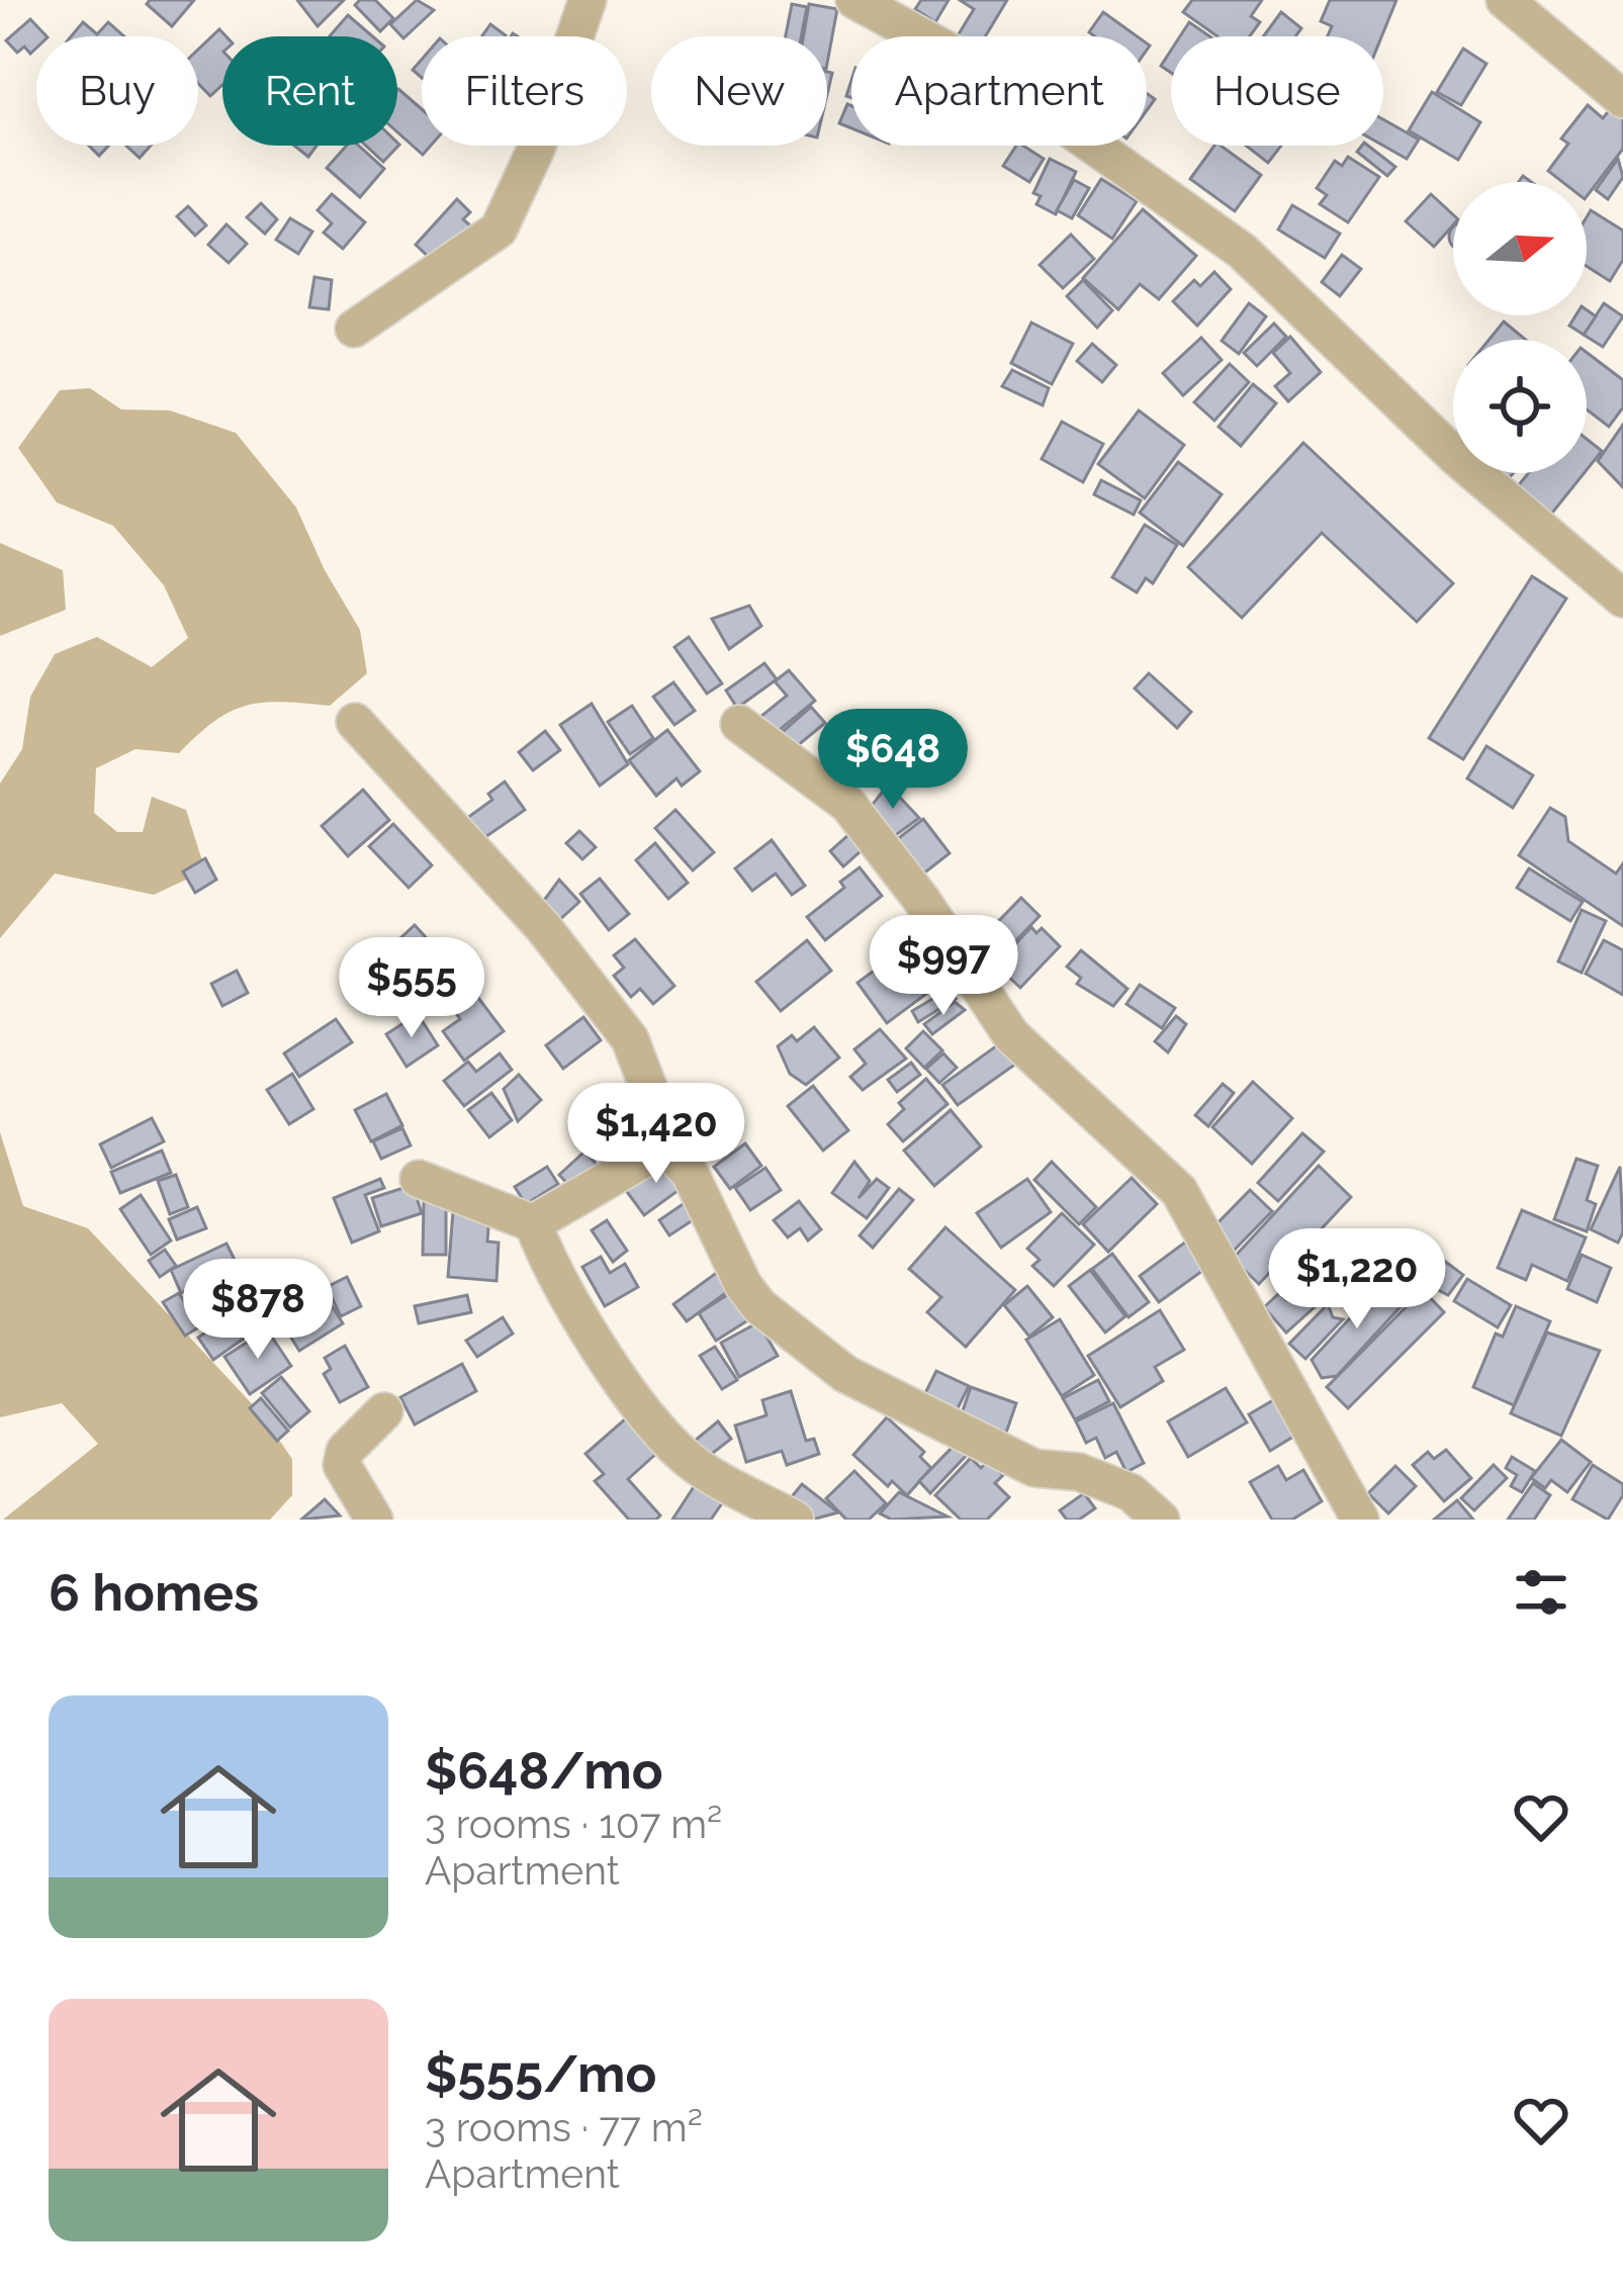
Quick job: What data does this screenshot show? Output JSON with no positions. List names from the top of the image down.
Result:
{
  "north": "right",
  "page": {
    "chip": [
      "Buy",
      "Rent",
      "Filters",
      "New",
      "Apartment",
      "House"
    ],
    "price": [
      "$648",
      "$997",
      "$555",
      "$1,420",
      "$1,220",
      "$878"
    ],
    "heading": "6 homes",
    "list": [
      {
        "name": "$648/mo",
        "note": "3 rooms · 107 m² · Apartment"
      },
      {
        "name": "$555/mo",
        "note": "3 rooms · 77 m² · Apartment"
      }
    ]
  }
}
